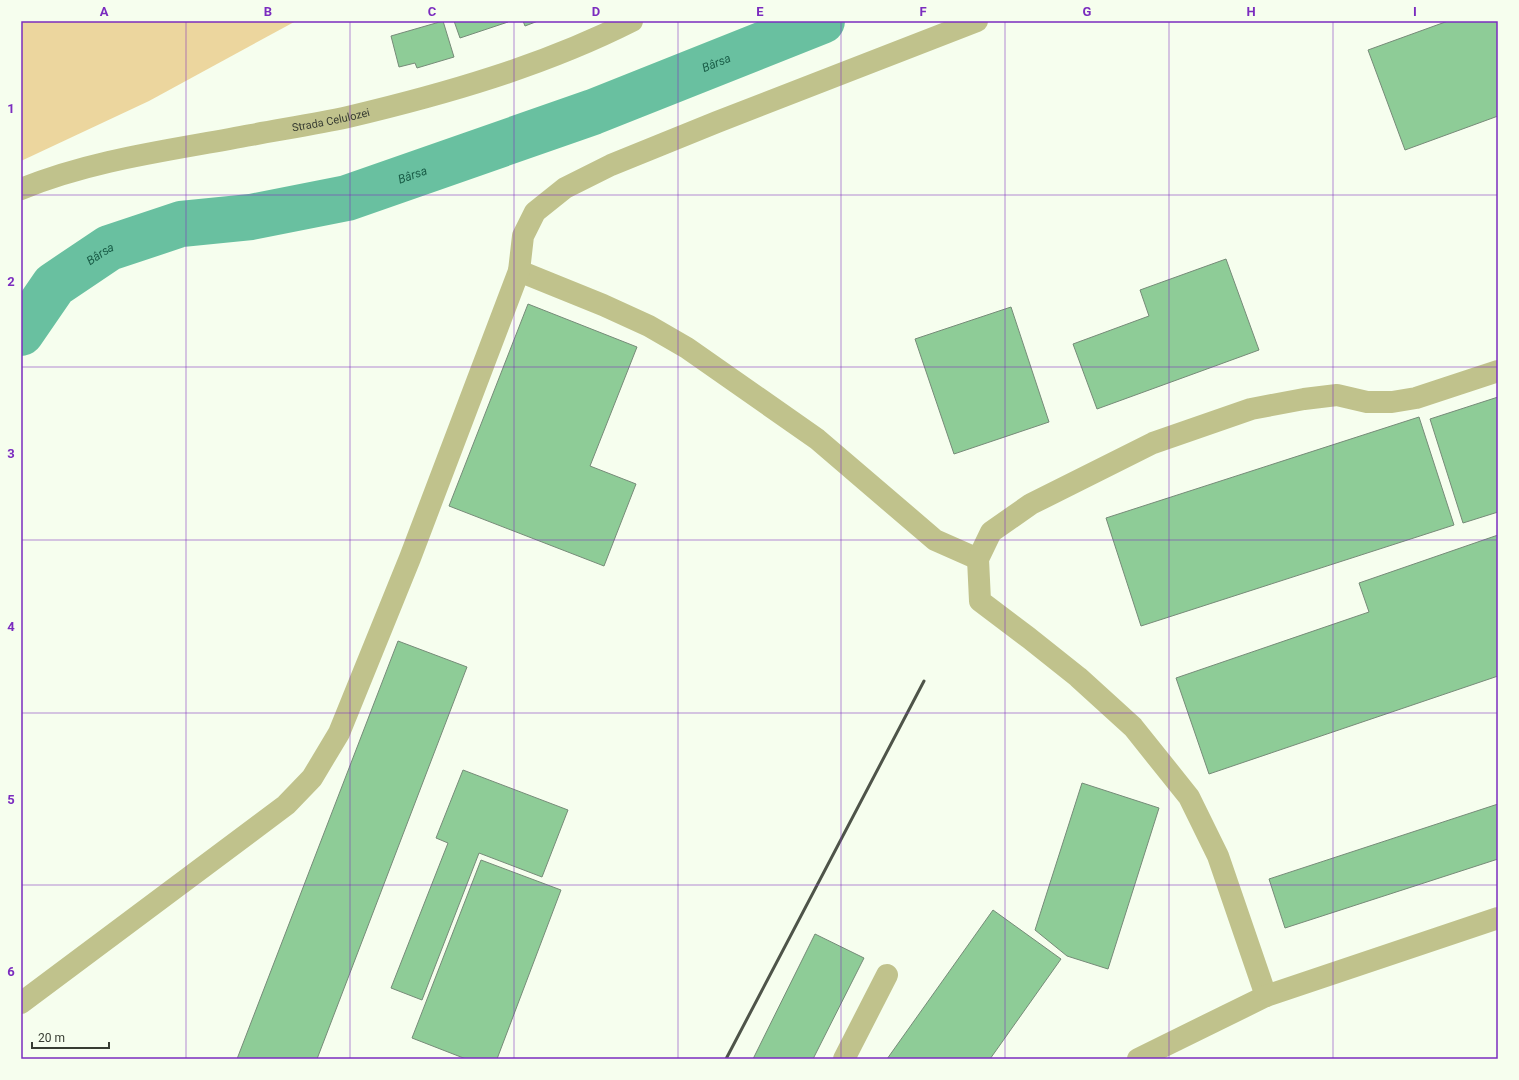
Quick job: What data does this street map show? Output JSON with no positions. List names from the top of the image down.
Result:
{
  "streets": {
    "street": ["Strada Celulozei"]
  },
  "water": ["Bârsa"],
  "scale_bar": "20 m",
  "grid": {
    "columns": [
      "A",
      "B",
      "C",
      "D",
      "E",
      "F",
      "G",
      "H",
      "I"
    ],
    "rows": [
      "1",
      "2",
      "3",
      "4",
      "5",
      "6"
    ]
  }
}
